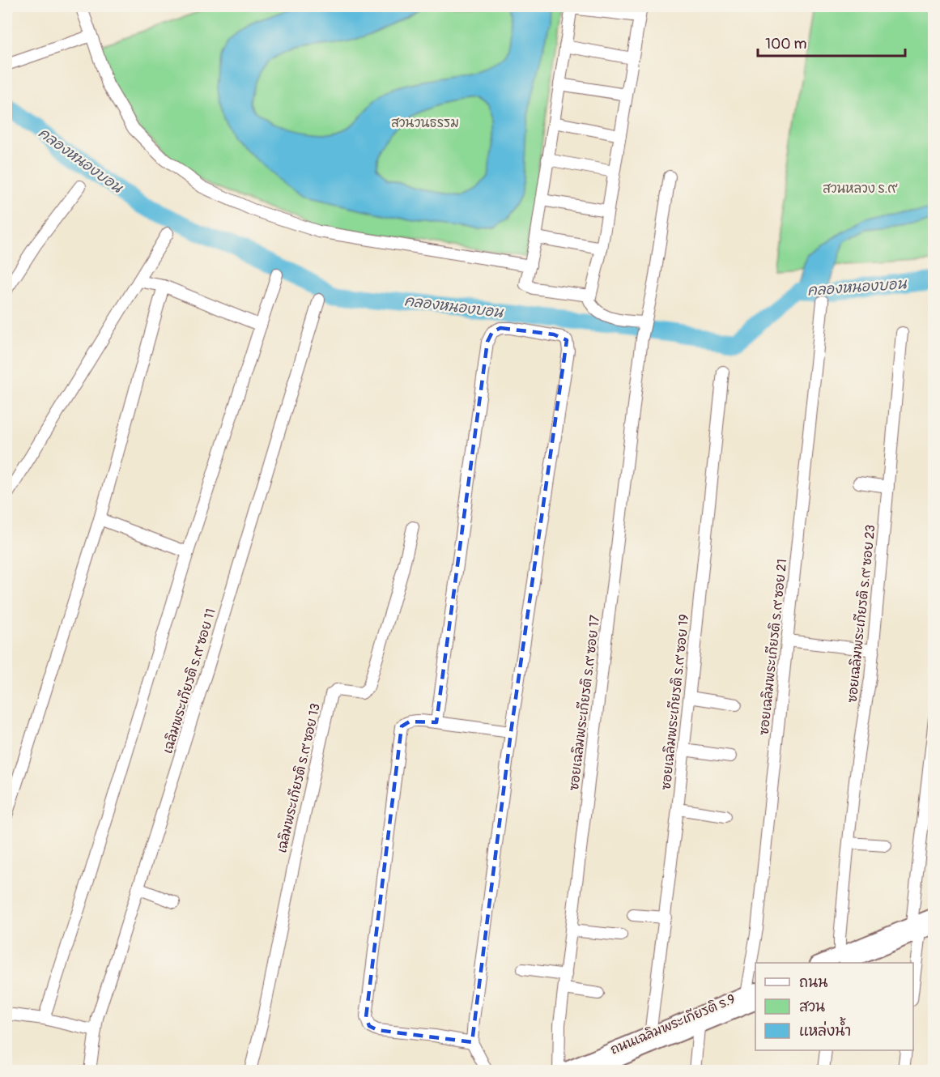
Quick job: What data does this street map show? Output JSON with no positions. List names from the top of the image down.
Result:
{
  "streets": {
    "main road": ["ถนนเฉลิมพระเกียรติ ร.9"],
    "street": [
      "ซอยเฉลิมพระเกียรติ ร.๙ ซอย 23",
      "ซอยเฉลิมพระเกียรติ ร.๙ ซอย 21",
      "เฉลิมพระเกียรติ ร.๙ ซอย 11",
      "ซอยเฉลิมพระเกียรติ ร.๙ ซอย 19",
      "ซอยเฉลิมพระเกียรติ ร.๙ ซอย 17",
      "เฉลิมพระเกียรติ ร.๙ ซอย 13"
    ]
  },
  "crossings": [
    ["ซอยเฉลิมพระเกียรติ ร.๙ ซอย 21", "ถนนเฉลิมพระเกียรติ ร.9"],
    ["ซอยเฉลิมพระเกียรติ ร.๙ ซอย 19", "ถนนเฉลิมพระเกียรติ ร.9"]
  ],
  "water": ["คลองหนองบอน"],
  "parks": ["สวนวนธรรม", "สวนหลวง ร.๙"],
  "legend": ["ถนน", "สวน", "แหล่งน้ำ"],
  "scale_bar": "100 m"
}
